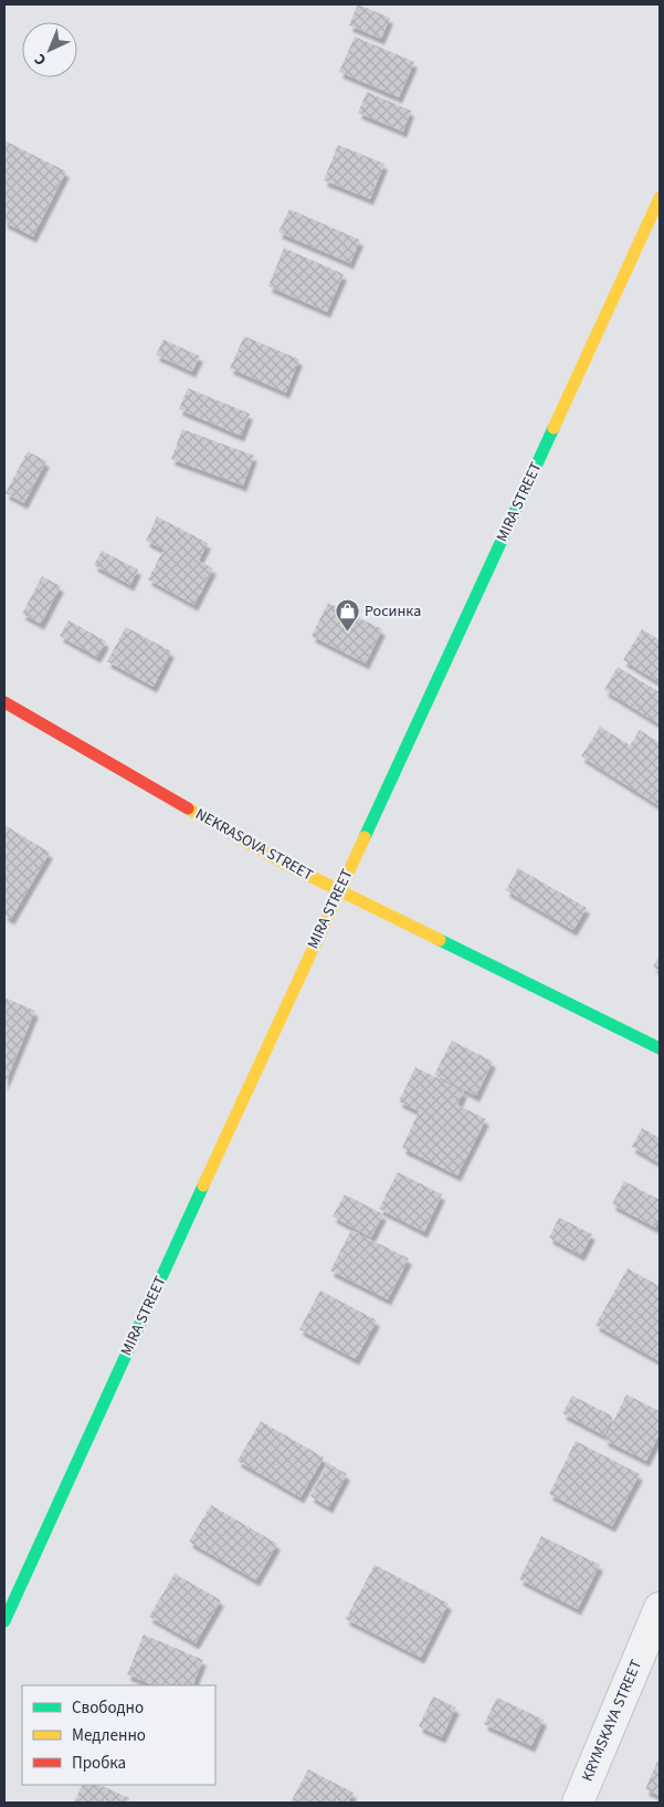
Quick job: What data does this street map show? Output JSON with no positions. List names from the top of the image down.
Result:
{
  "streets": {
    "street": ["MIRA STREET", "NEKRASOVA STREET", "KRYMSKAYA STREET"]
  },
  "crossings": [
    ["MIRA STREET", "NEKRASOVA STREET"]
  ],
  "places": {
    "shop": ["Росинка"]
  },
  "legend": ["Свободно", "Медленно", "Пробка"],
  "north": "bottom left"
}
